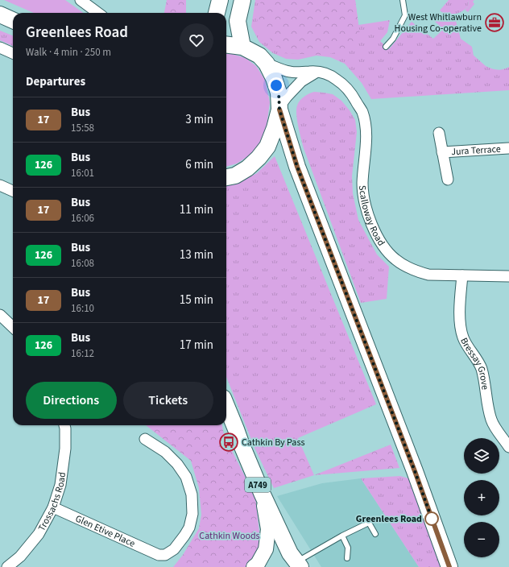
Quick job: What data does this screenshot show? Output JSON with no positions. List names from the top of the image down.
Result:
{
  "streets": {
    "main road": ["A749"],
    "street": [
      "Jura Terrace",
      "Scalloway Road",
      "Bressay Grove",
      "Trossachs Road",
      "Glen Etive Place"
    ]
  },
  "crossings": [
    ["Scalloway Road", "Bressay Grove"],
    ["Trossachs Road", "Glen Etive Place"]
  ],
  "parks": ["Cathkin Woods"],
  "places": {
    "office": ["West Whitlawburn Housing Co-operative"],
    "bus stop": ["Cathkin By Pass"],
    "other": ["Greenlees Road"]
  },
  "lines": ["bus line 17"],
  "page": {
    "heading": [
      ["Greenlees Road", "Walk · 4 min · 250 m"],
      "Departures"
    ],
    "list": [
      {
        "mark": "17",
        "name": "Bus",
        "note": "15:58",
        "value": "3 min"
      },
      {
        "mark": "126",
        "name": "Bus",
        "note": "16:01",
        "value": "6 min"
      },
      {
        "mark": "17",
        "name": "Bus",
        "note": "16:06",
        "value": "11 min"
      },
      {
        "mark": "126",
        "name": "Bus",
        "note": "16:08",
        "value": "13 min"
      },
      {
        "mark": "17",
        "name": "Bus",
        "note": "16:10",
        "value": "15 min"
      },
      {
        "mark": "126",
        "name": "Bus",
        "note": "16:12",
        "value": "17 min"
      }
    ],
    "buttons": ["Directions", "Tickets"],
    "map_buttons": ["+", "−"]
  }
}
